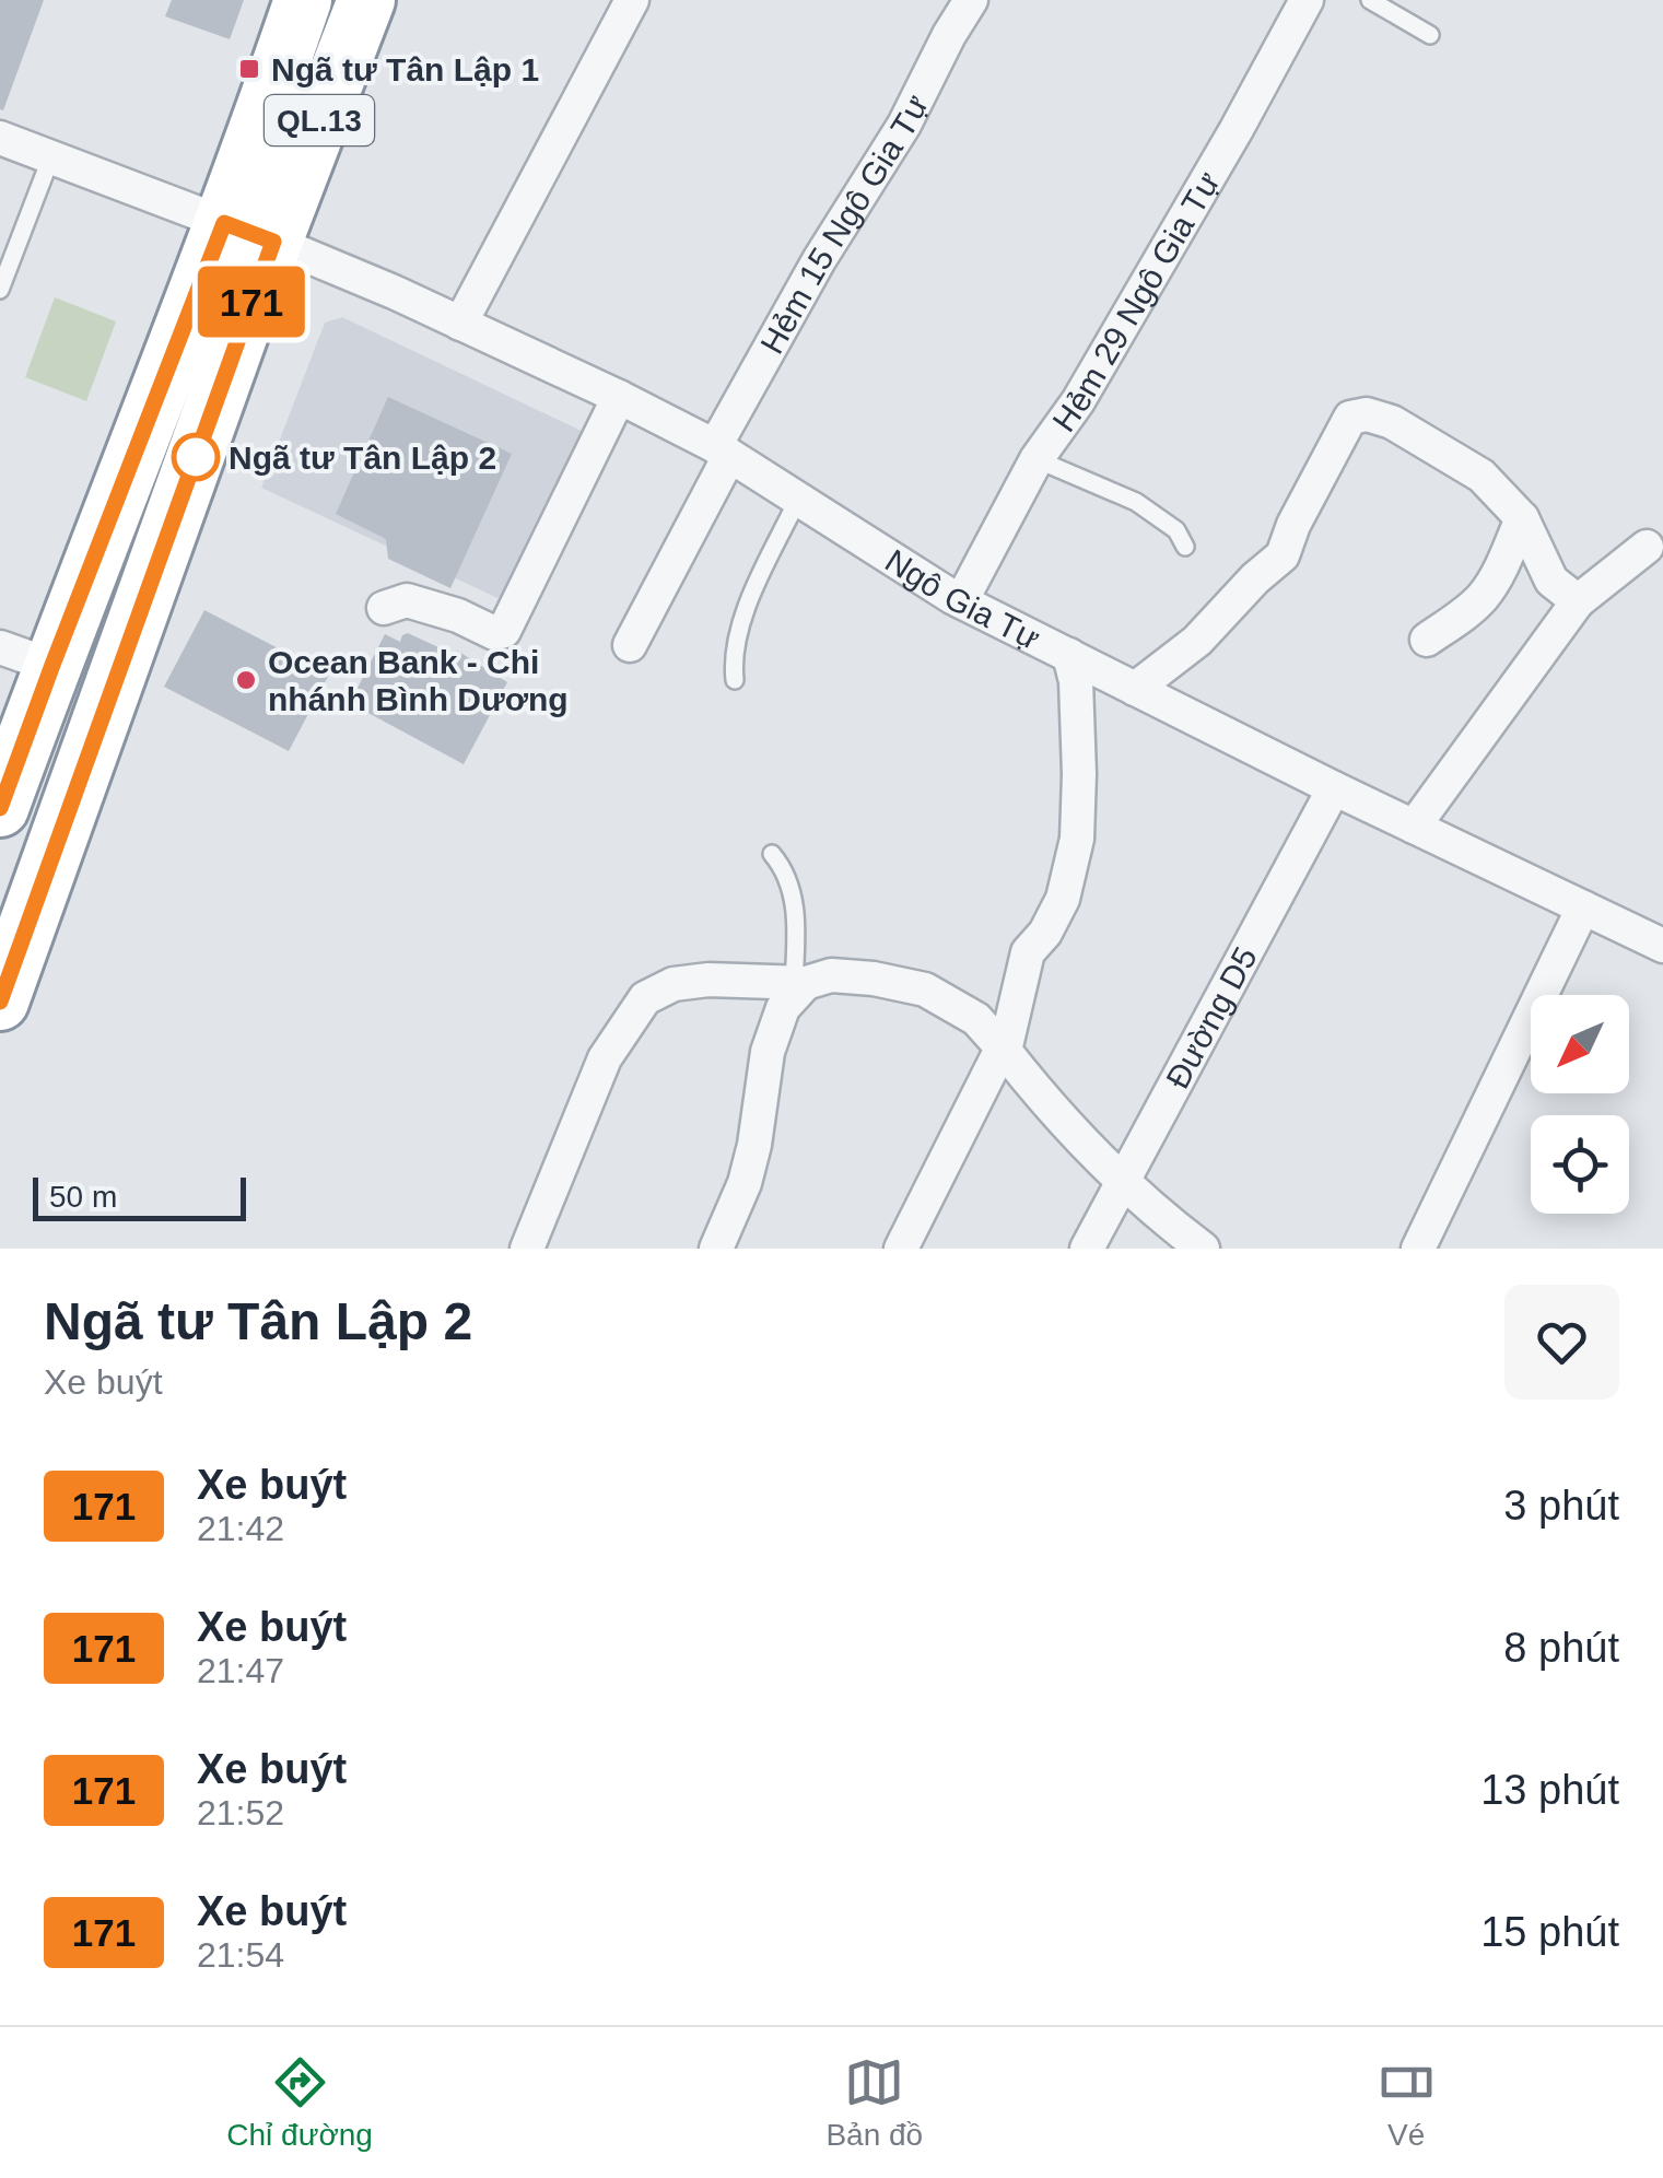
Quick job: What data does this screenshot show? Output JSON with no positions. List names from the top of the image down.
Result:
{
  "streets": {
    "highway": ["QL.13"],
    "street": [
      "Hẻm 15 Ngô Gia Tự",
      "Hẻm 29 Ngô Gia Tự",
      "Ngô Gia Tự",
      "Đường D5"
    ]
  },
  "crossings": [
    ["QL.13", "Ngô Gia Tự"],
    ["Hẻm 15 Ngô Gia Tự", "Ngô Gia Tự"],
    ["Hẻm 29 Ngô Gia Tự", "Ngô Gia Tự"],
    ["Ngô Gia Tự", "Đường D5"]
  ],
  "places": {
    "transit": ["Ngã tư Tân Lập 1"],
    "other": ["Ngã tư Tân Lập 2", "Ocean Bank - Chi nhánh Bình Dương"]
  },
  "lines": ["bus line 171"],
  "scale_bar": "50 m",
  "north": "bottom left",
  "page": {
    "on_map": "171",
    "scale": "50 m",
    "heading": ["Ngã tư Tân Lập 2", "Xe buýt"],
    "list": [
      {
        "mark": "171",
        "name": "Xe buýt",
        "note": "21:42",
        "value": "3 phút"
      },
      {
        "mark": "171",
        "name": "Xe buýt",
        "note": "21:47",
        "value": "8 phút"
      },
      {
        "mark": "171",
        "name": "Xe buýt",
        "note": "21:52",
        "value": "13 phút"
      },
      {
        "mark": "171",
        "name": "Xe buýt",
        "note": "21:54",
        "value": "15 phút"
      }
    ],
    "tabs": ["Chỉ đường", "Bản đồ", "Vé"]
  }
}
